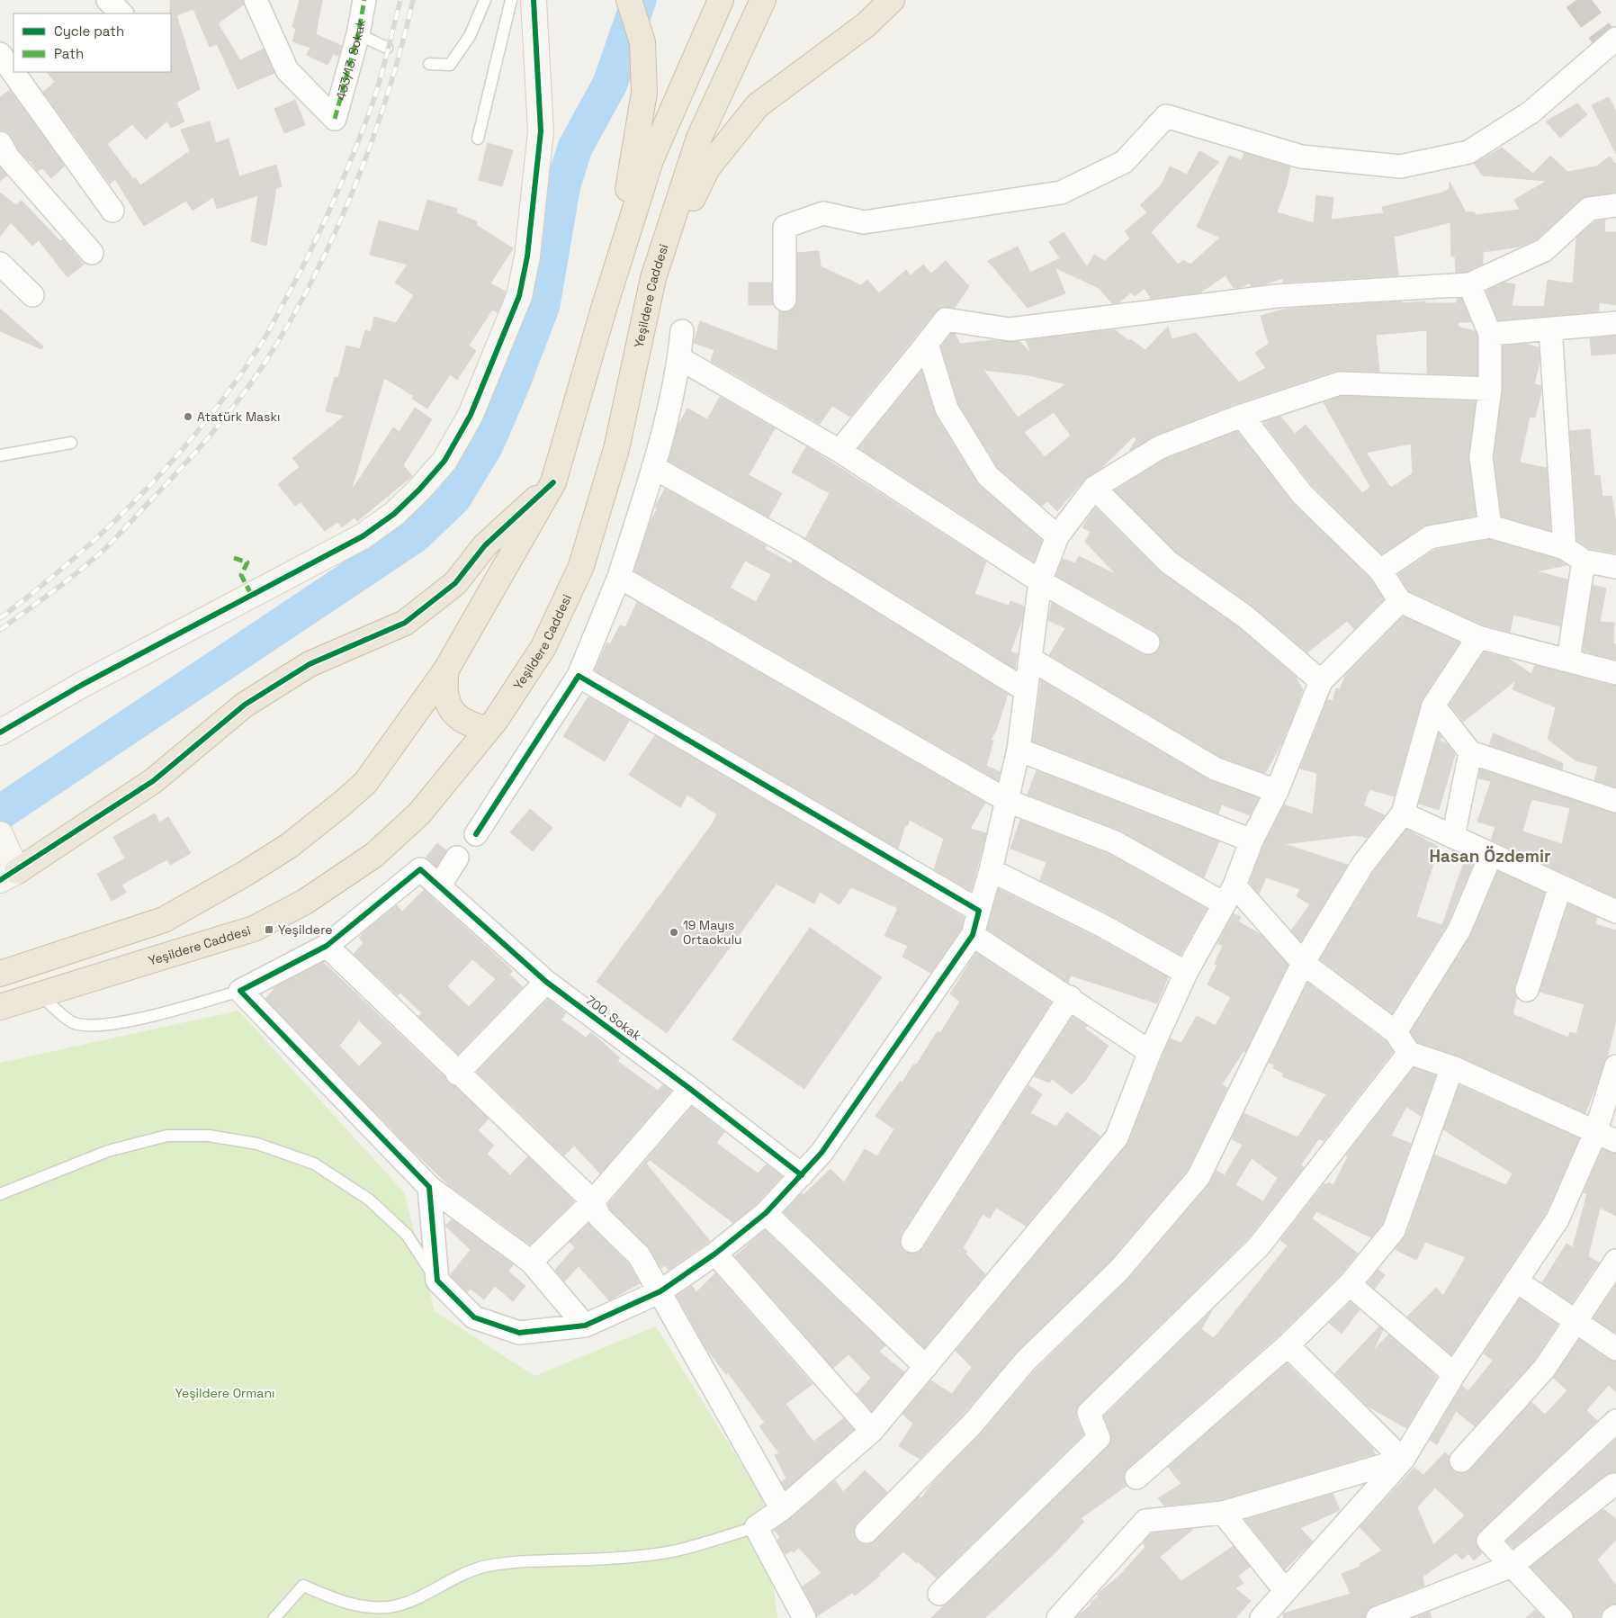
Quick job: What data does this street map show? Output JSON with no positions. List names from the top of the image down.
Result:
{
  "streets": {
    "highway": ["Yeşildere Caddesi"],
    "street": ["433/13. Sokak", "700. Sokak"]
  },
  "districts": ["Hasan Özdemir"],
  "parks": ["Yeşildere Ormanı"],
  "places": {
    "other": ["Atatürk Maskı", "19 Mayıs Ortaokulu"],
    "transit": ["Yeşildere"]
  },
  "legend": ["Cycle path", "Path"]
}
